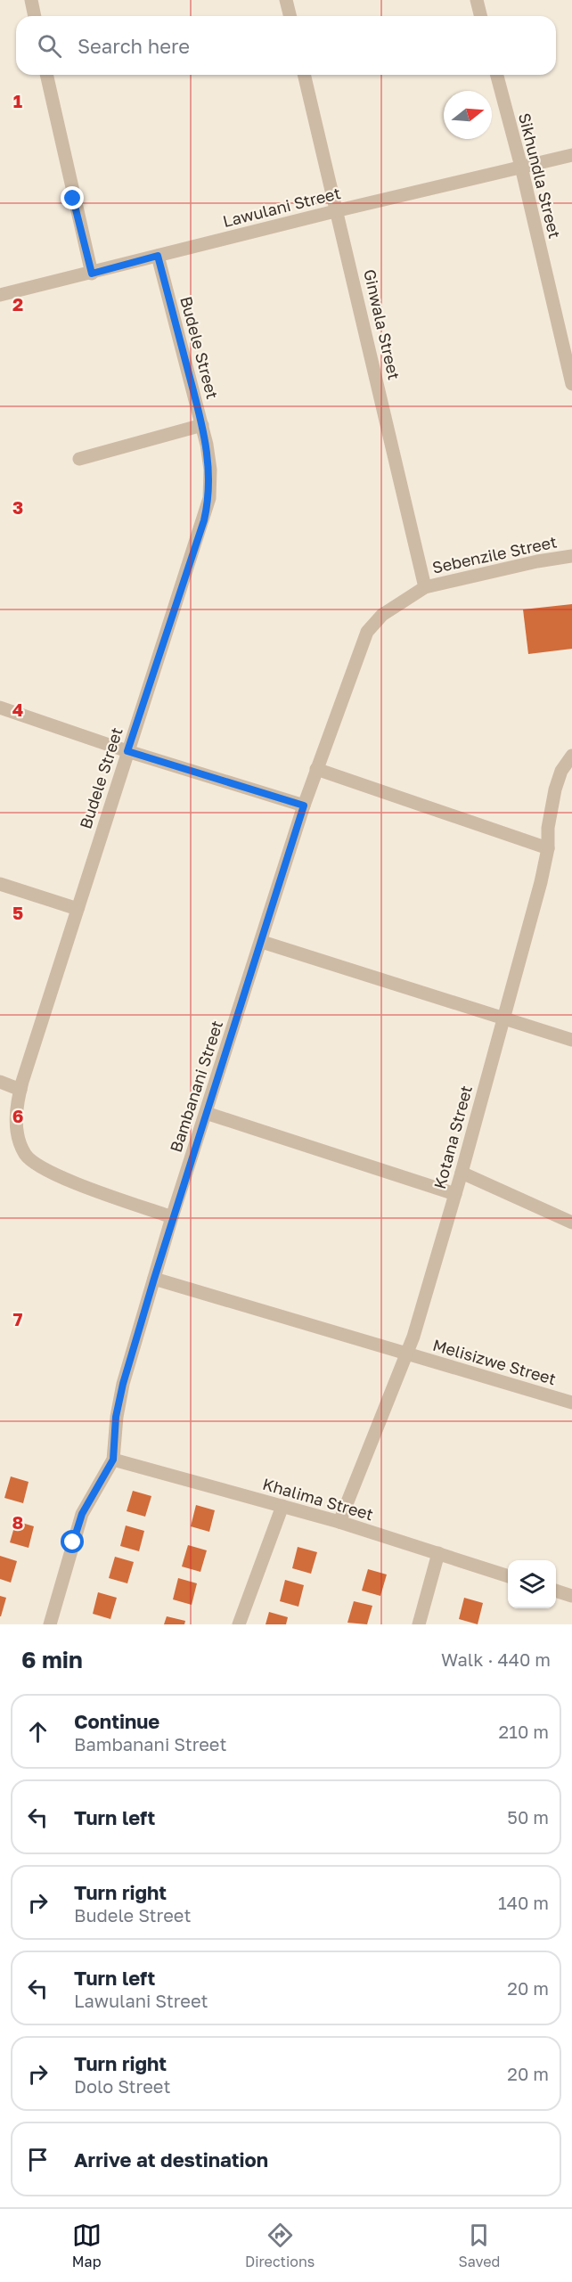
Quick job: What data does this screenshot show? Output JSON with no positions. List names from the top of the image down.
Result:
{
  "streets": {
    "street": [
      "Sikhundla Street",
      "Lawulani Street",
      "Ginwala Street",
      "Budele Street",
      "Sebenzile Street",
      "Bambanani Street",
      "Kotana Street",
      "Melisizwe Street",
      "Khalima Street"
    ]
  },
  "crossings": [
    ["Sikhundla Street", "Lawulani Street"],
    ["Lawulani Street", "Ginwala Street"],
    ["Lawulani Street", "Budele Street"],
    ["Ginwala Street", "Sebenzile Street"],
    ["Ginwala Street", "Bambanani Street"],
    ["Budele Street", "Bambanani Street"],
    ["Sebenzile Street", "Bambanani Street"],
    ["Bambanani Street", "Melisizwe Street"],
    ["Bambanani Street", "Khalima Street"],
    ["Kotana Street", "Melisizwe Street"],
    ["Kotana Street", "Khalima Street"]
  ],
  "north": "right",
  "page": {
    "search": "Search here",
    "heading": ["6 min", "Walk · 440 m"],
    "list": [
      ["Continue", "Bambanani Street", "210 m"],
      ["Turn left", "50 m"],
      ["Turn right", "Budele Street", "140 m"],
      ["Turn left", "Lawulani Street", "20 m"],
      ["Turn right", "Dolo Street", "20 m"],
      "Arrive at destination"
    ],
    "nav": ["Map", "Directions", "Saved"]
  },
  "grid": {
    "rows": [
      "1",
      "2",
      "3",
      "4",
      "5",
      "6",
      "7",
      "8"
    ]
  }
}
